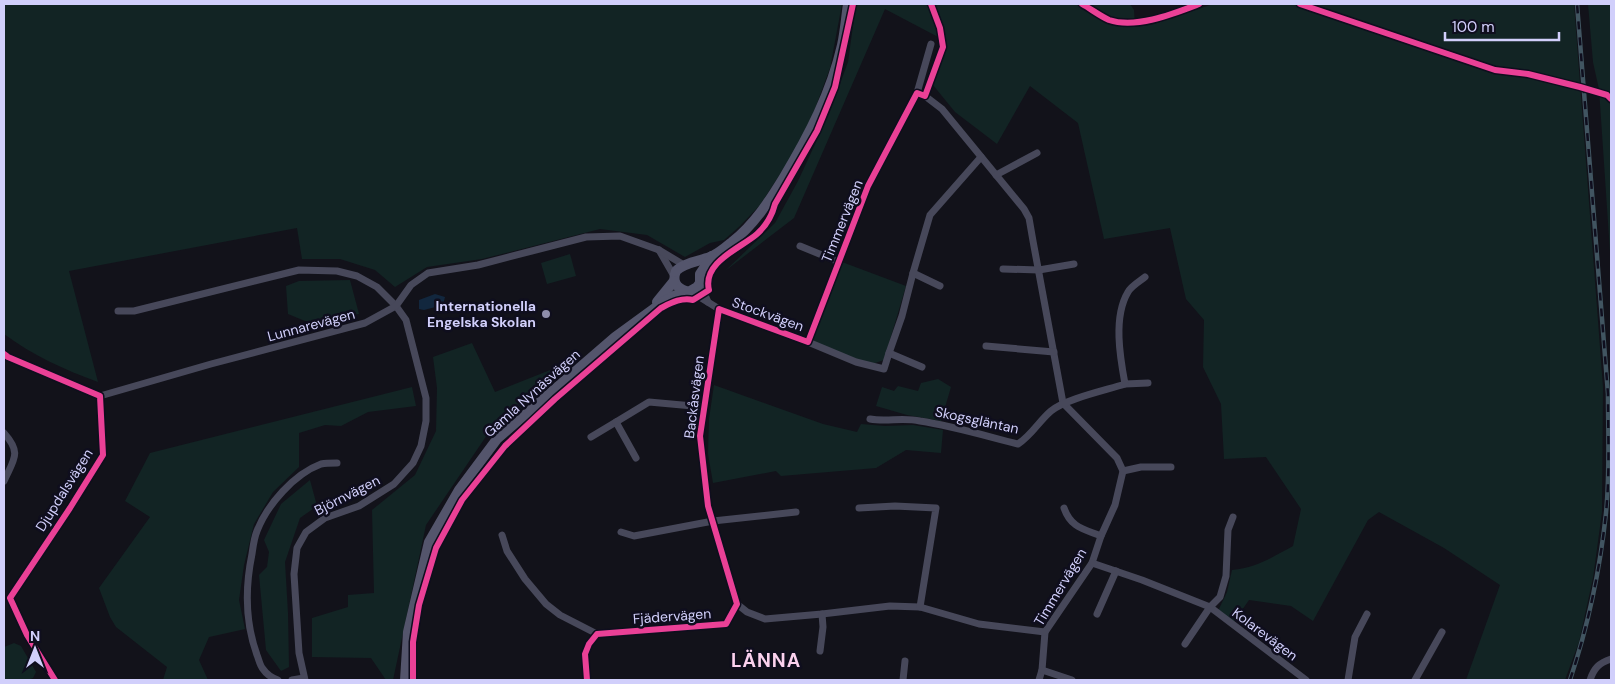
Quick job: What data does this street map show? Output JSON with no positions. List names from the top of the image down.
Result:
{
  "streets": {
    "street": [
      "Timmervägen",
      "Stockvägen",
      "Lunnarevägen",
      "Gamla Nynäsvägen",
      "Backåsvägen",
      "Skogsgläntan",
      "Djupdalsvägen",
      "Björnvägen",
      "Fjädervägen",
      "Kolarevägen"
    ]
  },
  "crossings": [
    ["Timmervägen", "Stockvägen"],
    ["Timmervägen", "Kolarevägen"],
    ["Stockvägen", "Lunnarevägen"],
    ["Stockvägen", "Gamla Nynäsvägen"],
    ["Stockvägen", "Backåsvägen"],
    ["Lunnarevägen", "Gamla Nynäsvägen"],
    ["Lunnarevägen", "Djupdalsvägen"],
    ["Lunnarevägen", "Björnvägen"],
    ["Backåsvägen", "Fjädervägen"]
  ],
  "districts": ["LÄNNA"],
  "places": ["Internationella Engelska Skolan"],
  "scale_bar": "100 m",
  "north": "top"
}
